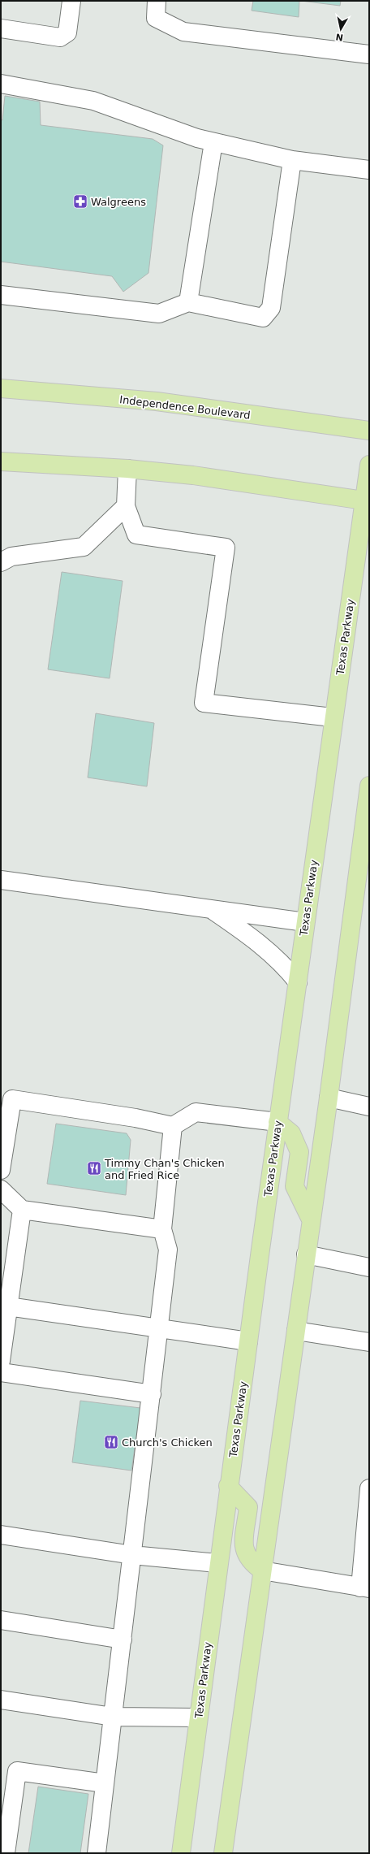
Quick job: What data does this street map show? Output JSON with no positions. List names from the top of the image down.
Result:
{
  "streets": {
    "main road": ["Independence Boulevard", "Texas Parkway"]
  },
  "places": {
    "pharmacy": ["Walgreens"],
    "restaurant": ["Timmy Chan's Chicken and Fried Rice", "Church's Chicken"]
  },
  "north": "bottom"
}
